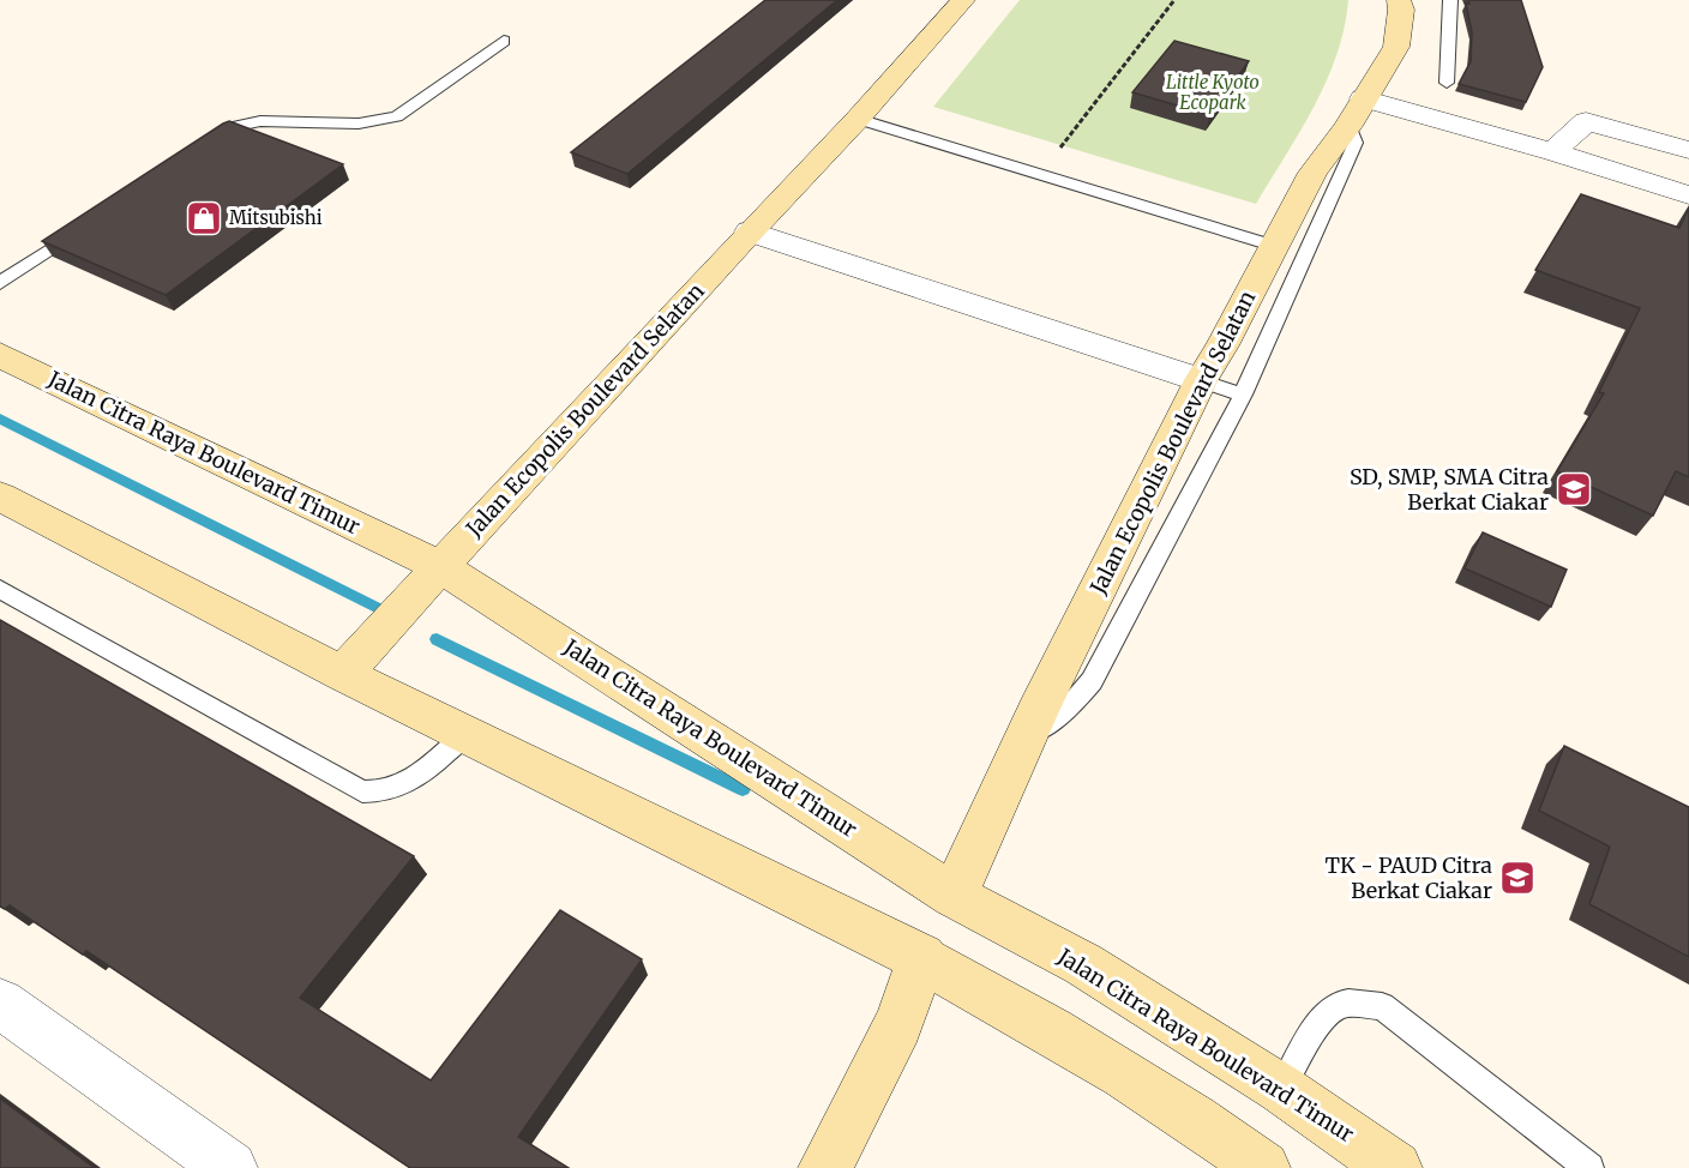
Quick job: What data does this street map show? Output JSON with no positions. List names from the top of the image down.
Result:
{
  "streets": {
    "street": ["Jalan Ecopolis Boulevard Selatan", "Jalan Citra Raya Boulevard Timur"]
  },
  "crossings": [
    ["Jalan Ecopolis Boulevard Selatan", "Jalan Citra Raya Boulevard Timur"]
  ],
  "parks": ["Little Kyoto Ecopark"],
  "places": {
    "shop": ["Mitsubishi"],
    "school or university": ["SD, SMP, SMA Citra Berkat Ciakar", "TK - PAUD Citra Berkat Ciakar"]
  }
}
